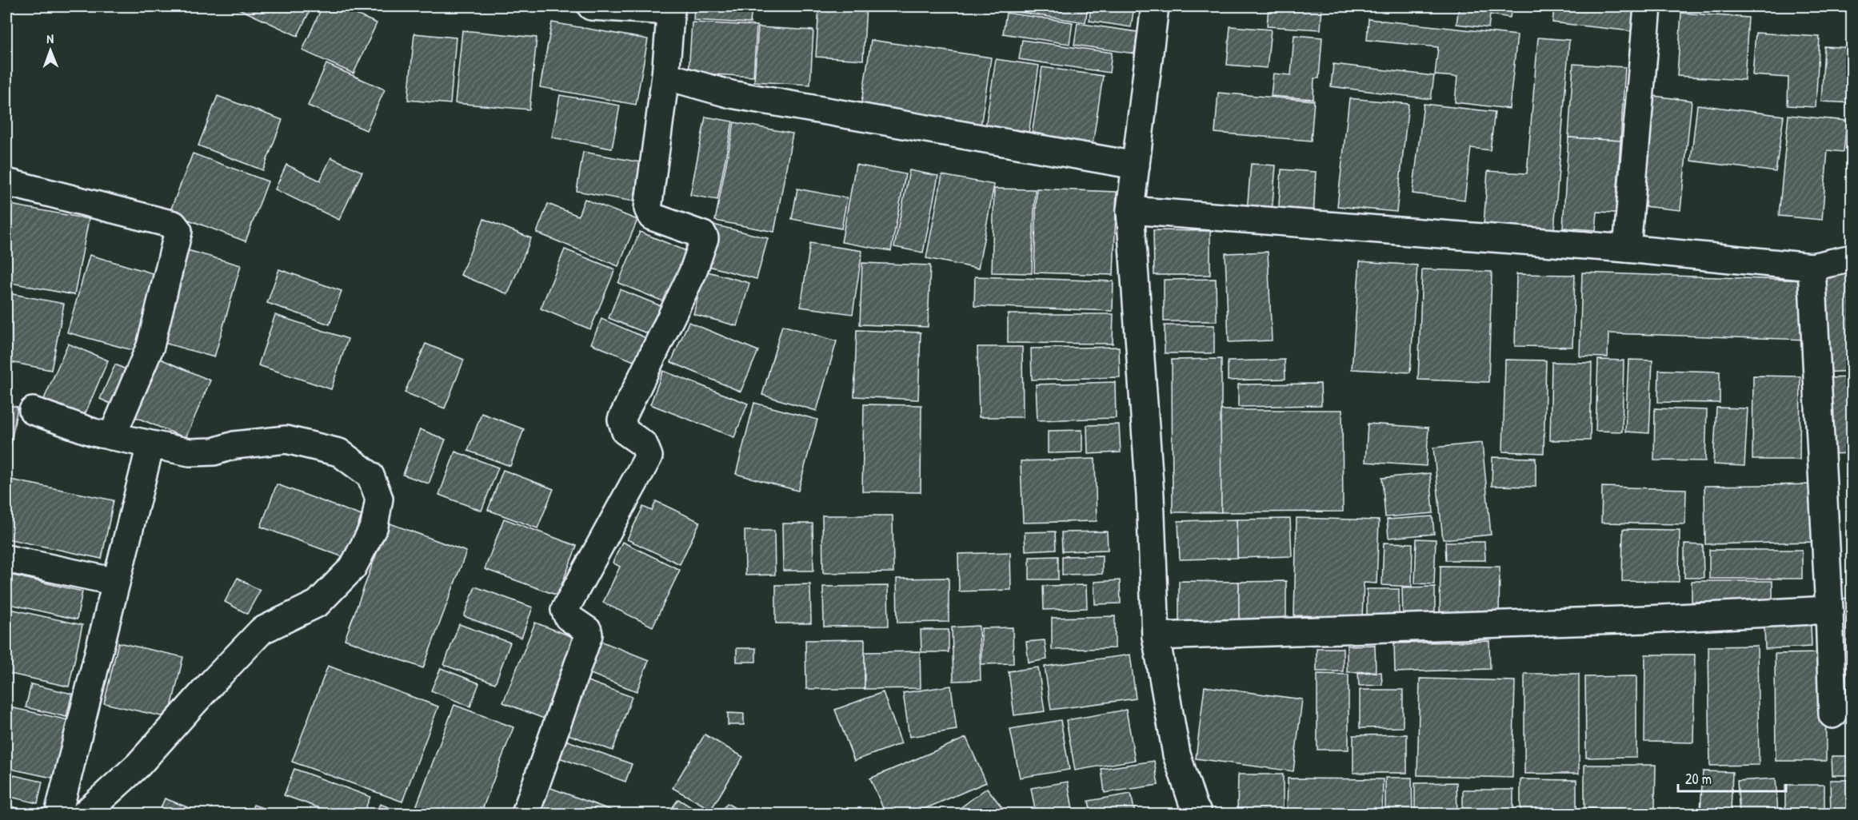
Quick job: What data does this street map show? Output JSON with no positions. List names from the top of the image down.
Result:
{
  "scale_bar": "20 m",
  "north": "top"
}
